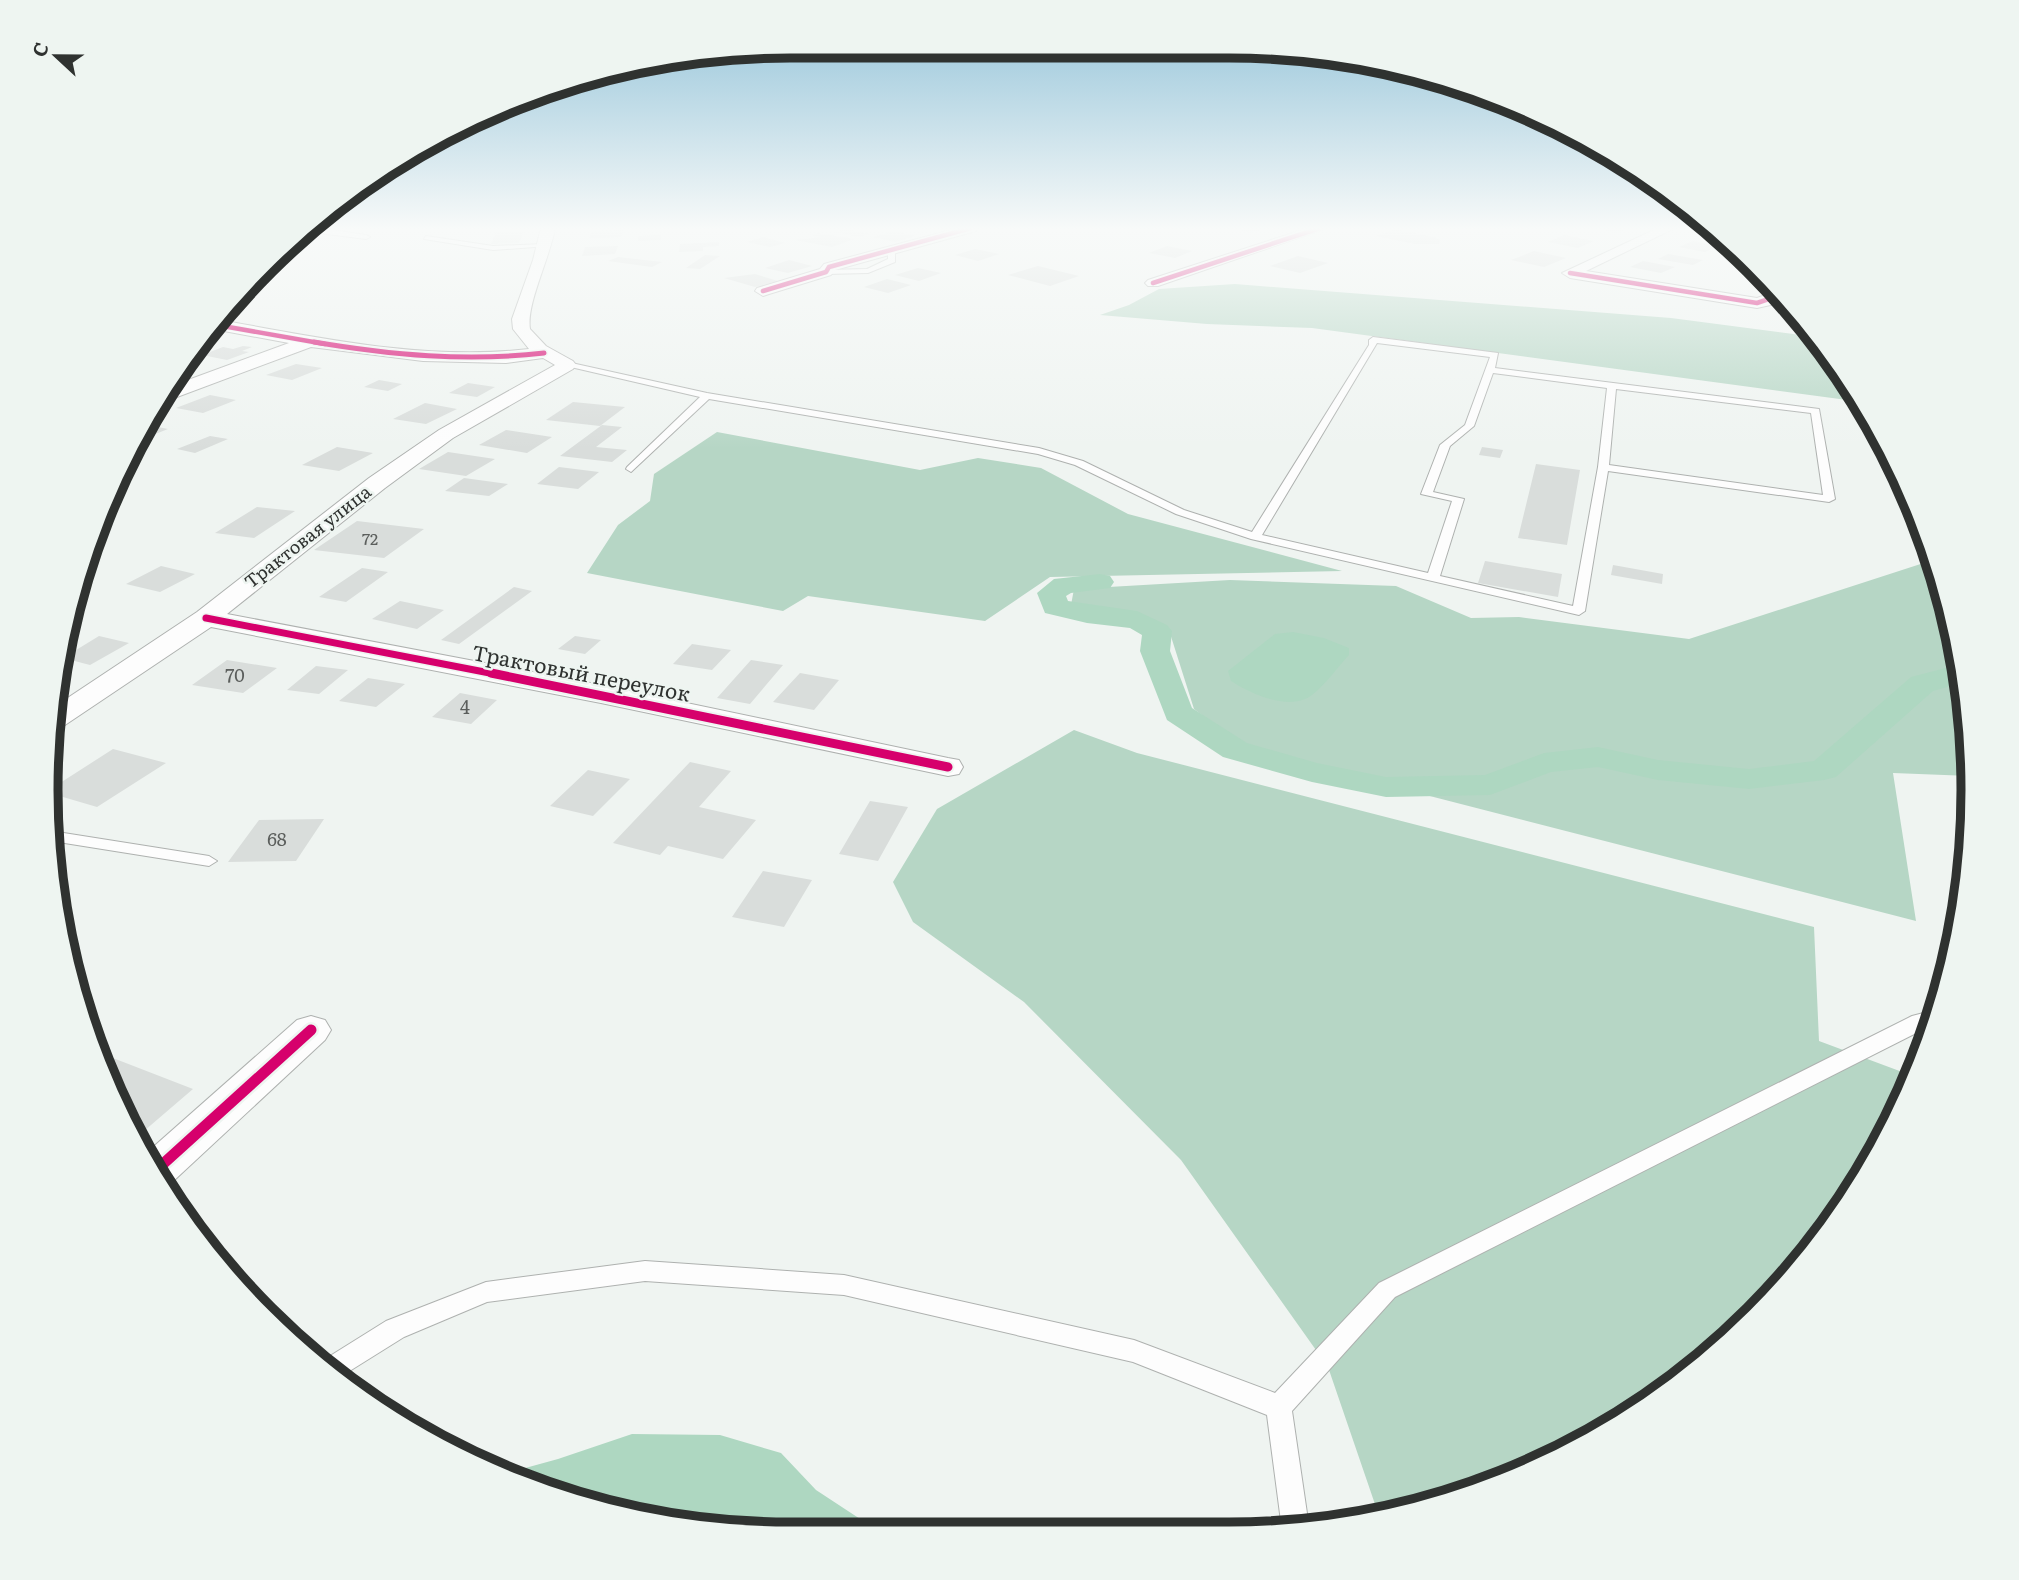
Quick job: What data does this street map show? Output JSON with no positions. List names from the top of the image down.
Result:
{
  "streets": {
    "street": ["Трактовая улица", "Трактовый переулок"]
  },
  "crossings": [
    ["Трактовая улица", "Трактовый переулок"]
  ],
  "house_numbers": [
    "72",
    "70",
    "4",
    "68"
  ],
  "north": "left"
}
